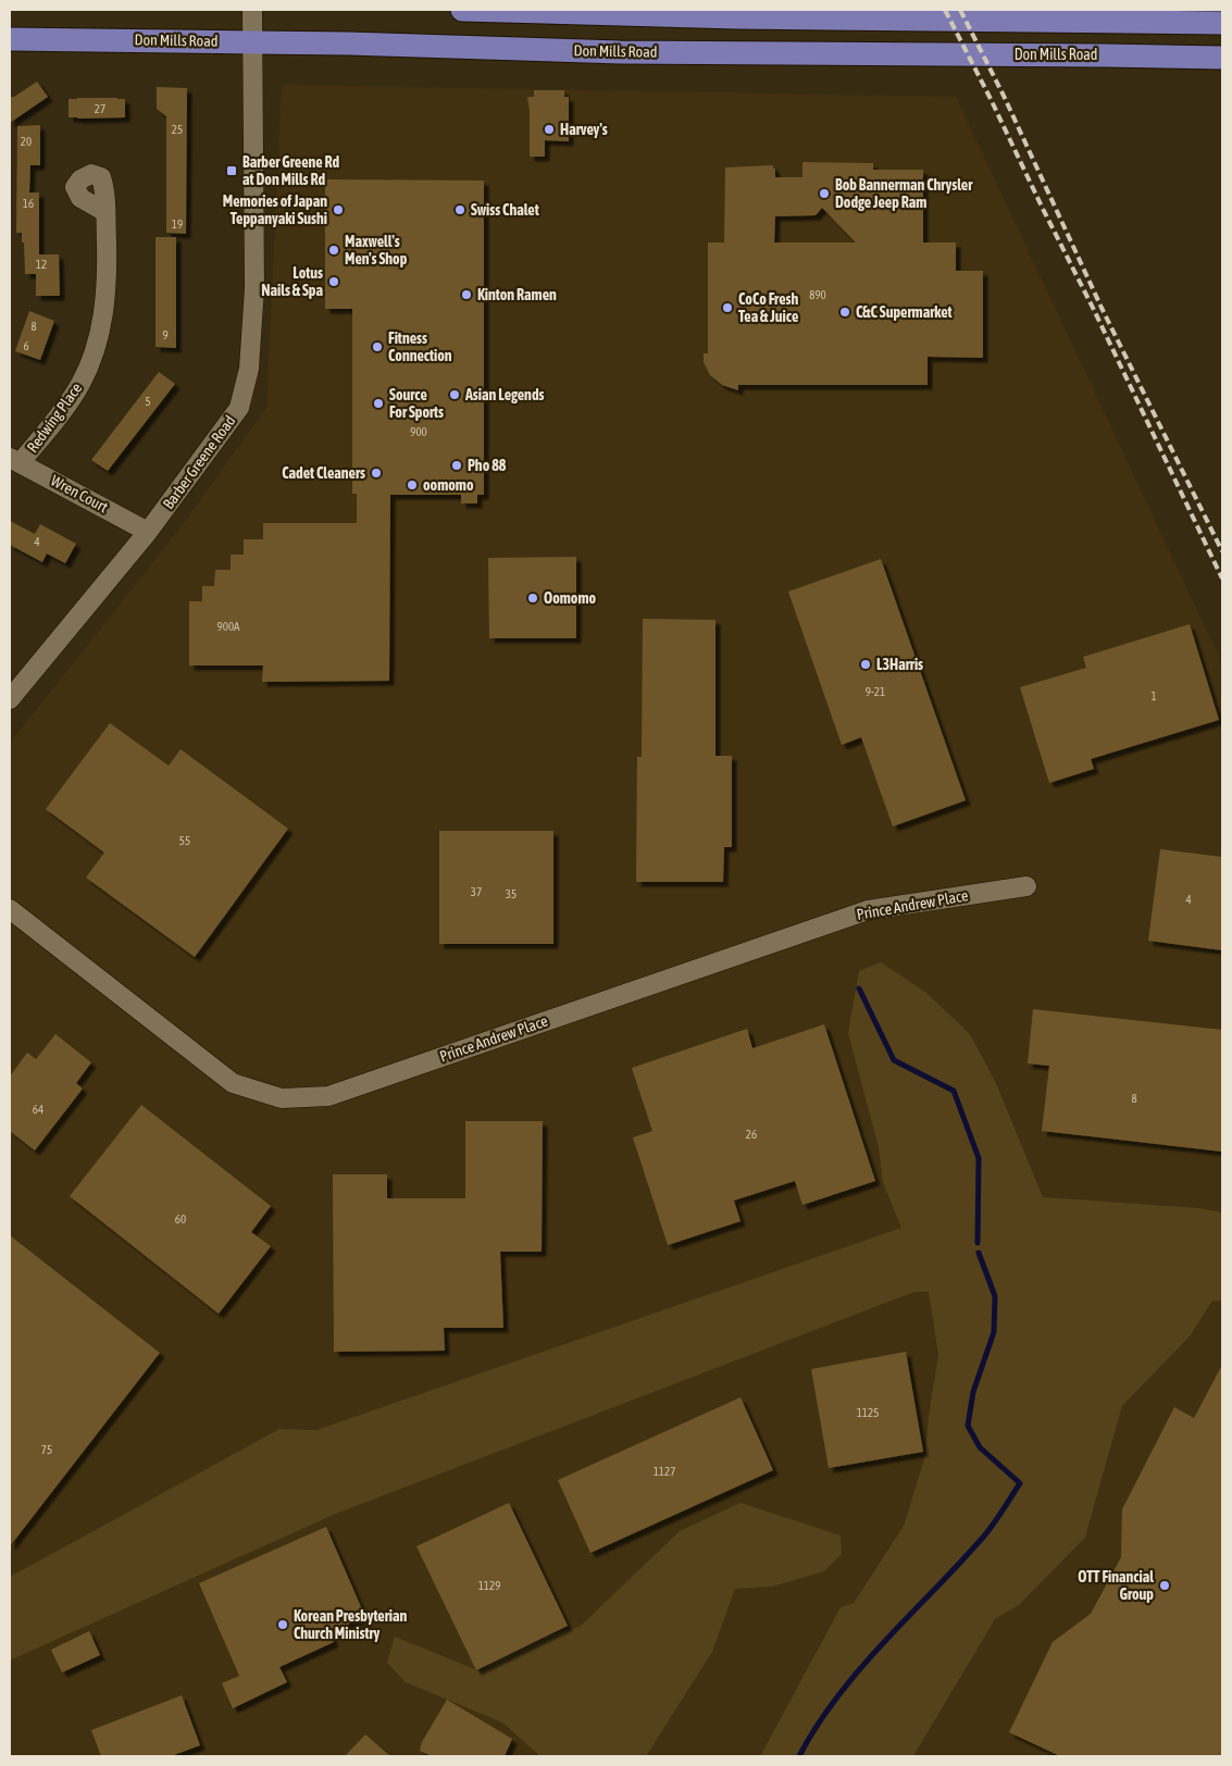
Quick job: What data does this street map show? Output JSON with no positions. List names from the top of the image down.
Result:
{
  "streets": {
    "main road": ["Don Mills Road"],
    "street": [
      "Redwing Place",
      "Barber Greene Road",
      "Wren Court",
      "Prince Andrew Place"
    ]
  },
  "crossings": [
    ["Don Mills Road", "Barber Greene Road"],
    ["Redwing Place", "Wren Court"],
    ["Barber Greene Road", "Wren Court"]
  ],
  "places": {
    "other": [
      "Harvey's",
      "Bob Bannerman Chrysler Dodge Jeep Ram",
      "Memories of Japan Teppanyaki Sushi",
      "Swiss Chalet",
      "Maxwell's Men's Shop",
      "Lotus Nails & Spa",
      "Kinton Ramen",
      "CoCo Fresh Tea & Juice",
      "C&C Supermarket",
      "Fitness Connection",
      "Asian Legends",
      "Source For Sports",
      "Pho 88",
      "Cadet Cleaners",
      "oomomo",
      "Oomomo",
      "L3Harris",
      "OTT Financial Group",
      "Korean Presbyterian Church Ministry"
    ],
    "transit": ["Barber Greene Rd at Don Mills Rd"]
  },
  "house_numbers": [
    "27",
    "25",
    "20",
    "16",
    "19",
    "12",
    "890",
    "8",
    "9",
    "6",
    "5",
    "900",
    "4",
    "900A",
    "9-21",
    "1",
    "55",
    "37",
    "35",
    "4",
    "8",
    "64",
    "26",
    "60",
    "1125",
    "75",
    "1127",
    "1129"
  ]
}
